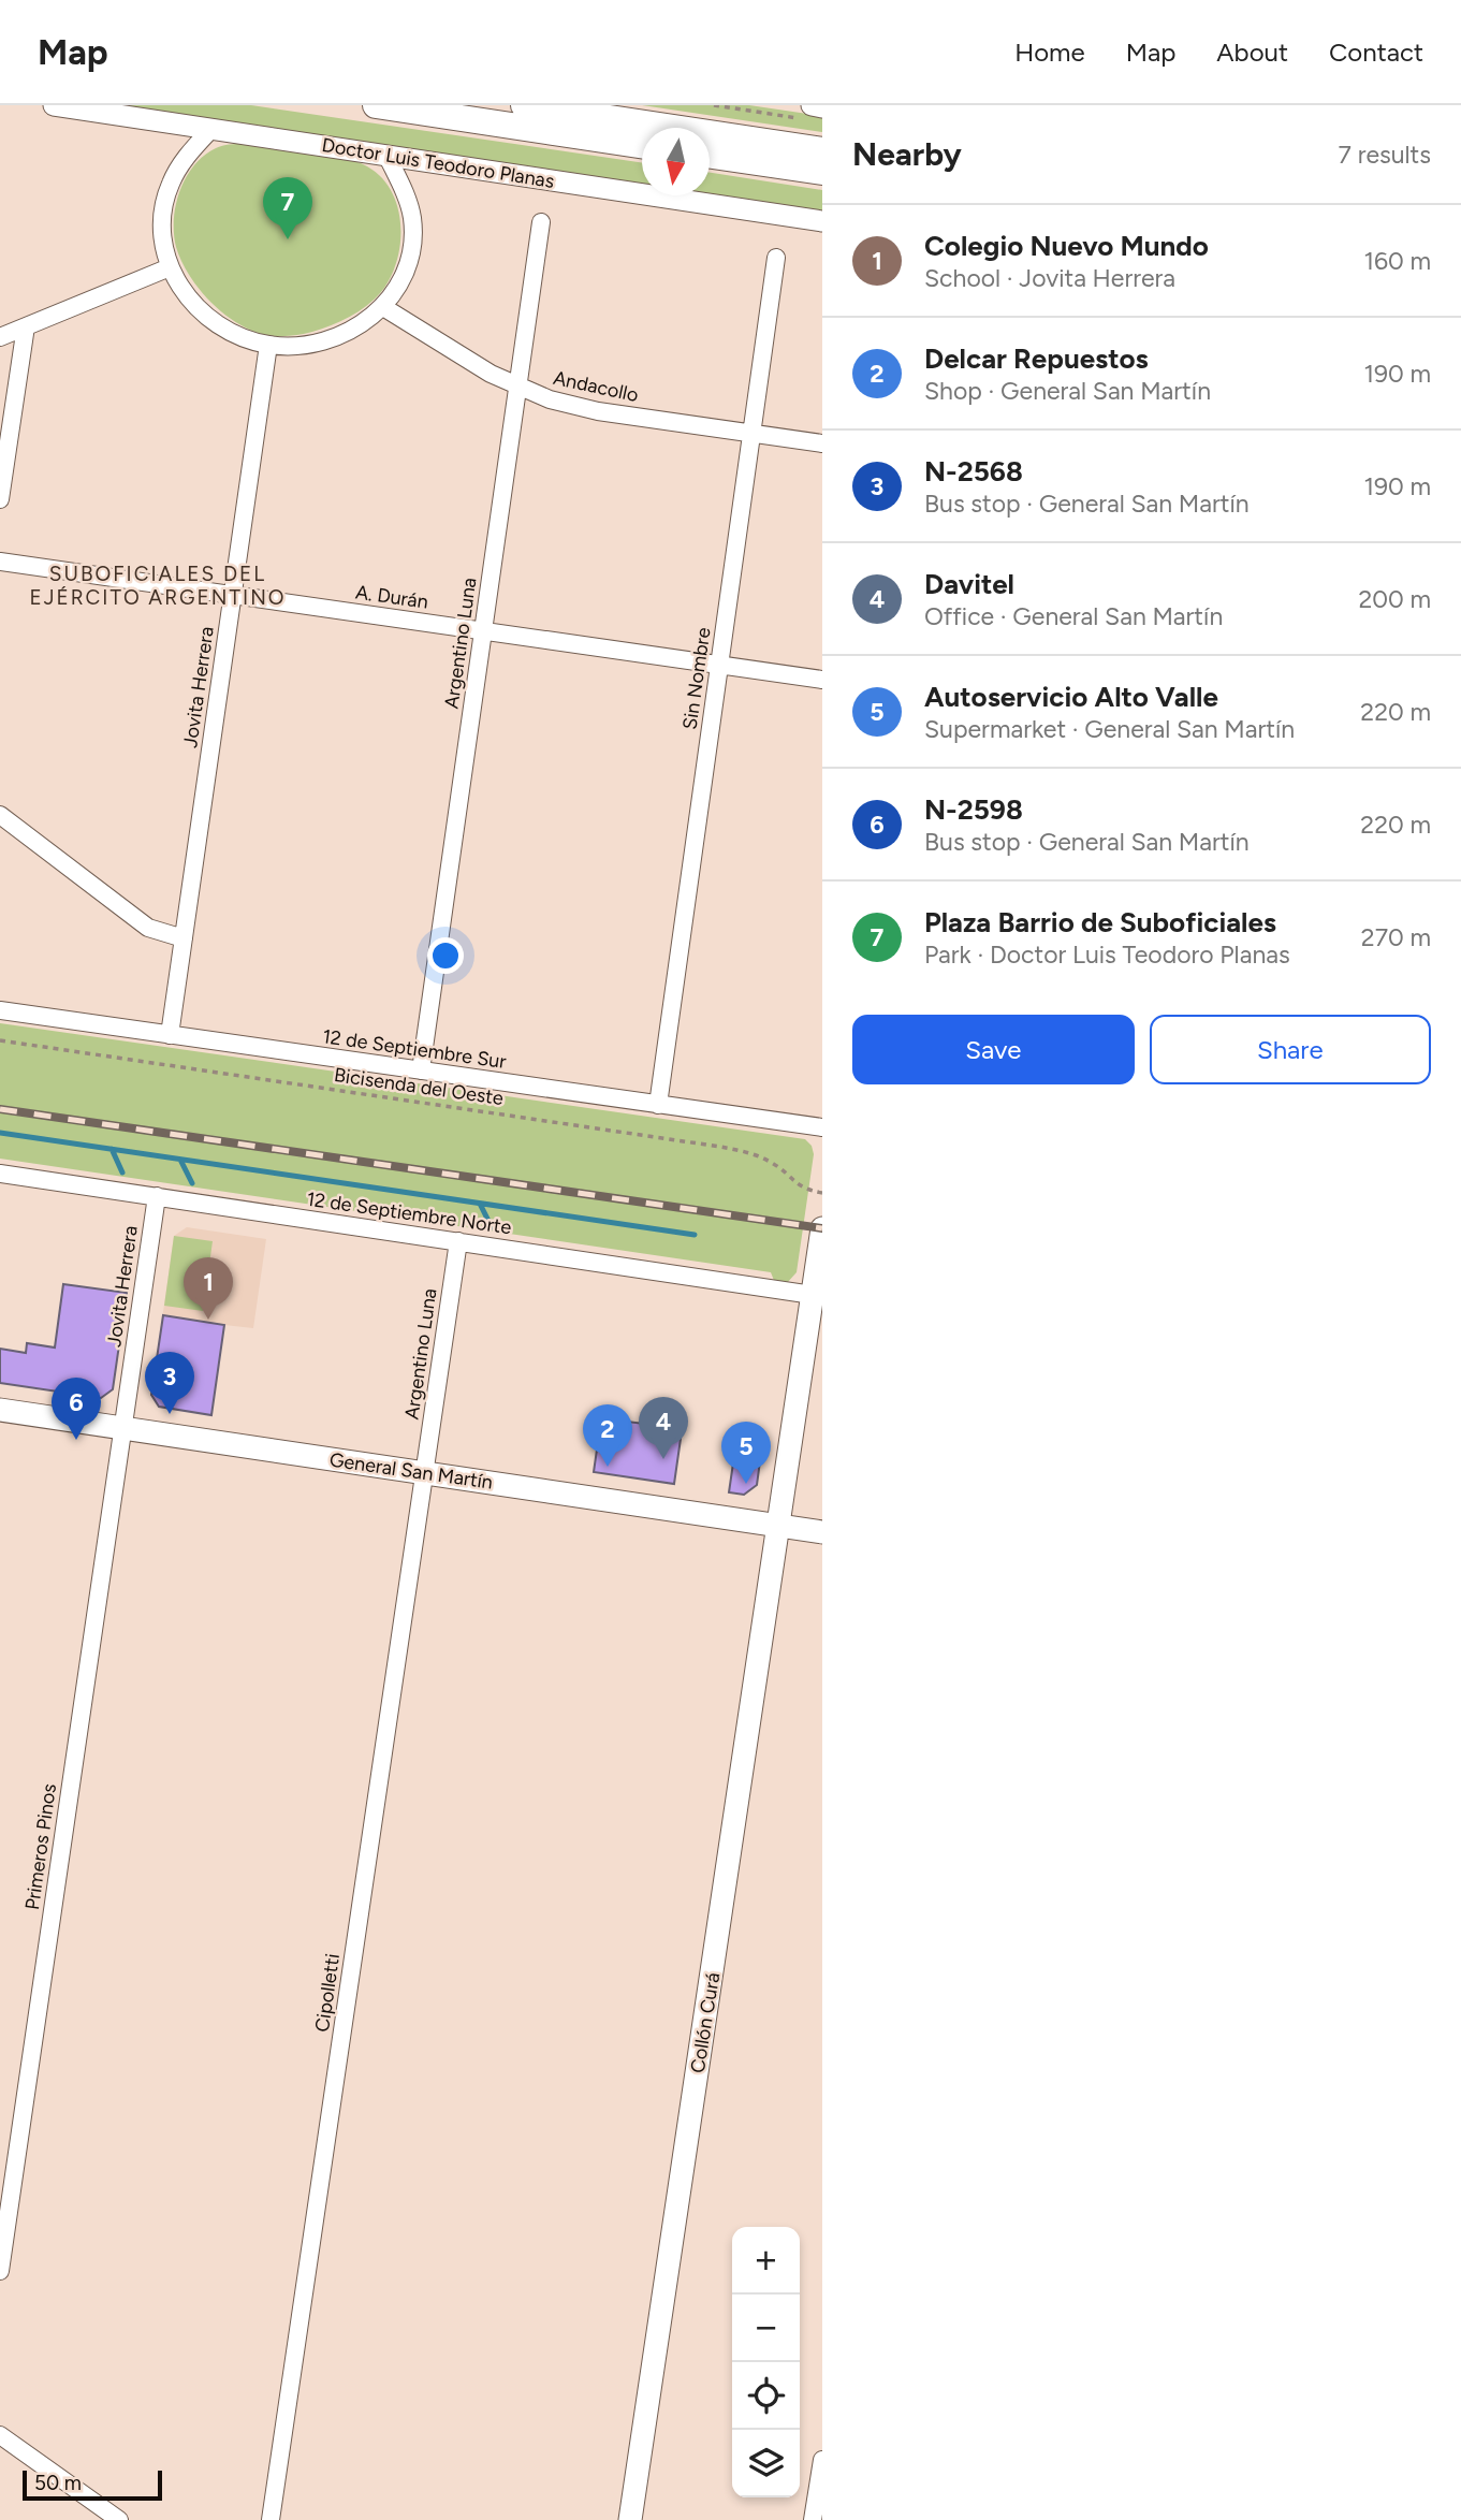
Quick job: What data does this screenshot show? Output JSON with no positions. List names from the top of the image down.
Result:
{
  "streets": {
    "main road": ["General San Martín", "Collón Curá"],
    "street": [
      "Doctor Luis Teodoro Planas",
      "Andacollo",
      "A. Durán",
      "Argentino Luna",
      "Sin Nombre",
      "Jovita Herrera",
      "12 de Septiembre Sur",
      "12 de Septiembre Norte",
      "Primeros Pinos",
      "Cipolletti"
    ],
    "path": ["Bicisenda del Oeste"]
  },
  "crossings": [
    ["Doctor Luis Teodoro Planas", "Andacollo"],
    ["Doctor Luis Teodoro Planas", "Jovita Herrera"],
    ["Andacollo", "Argentino Luna"],
    ["Andacollo", "Sin Nombre"],
    ["Andacollo", "Jovita Herrera"],
    ["A. Durán", "Argentino Luna"],
    ["A. Durán", "Sin Nombre"],
    ["A. Durán", "Jovita Herrera"],
    ["Argentino Luna", "12 de Septiembre Sur"],
    ["Argentino Luna", "12 de Septiembre Norte"],
    ["Argentino Luna", "General San Martín"],
    ["Argentino Luna", "Cipolletti"],
    ["Sin Nombre", "12 de Septiembre Sur"],
    ["Jovita Herrera", "12 de Septiembre Sur"],
    ["Jovita Herrera", "12 de Septiembre Norte"],
    ["Jovita Herrera", "General San Martín"],
    ["Jovita Herrera", "Primeros Pinos"],
    ["12 de Septiembre Norte", "Collón Curá"],
    ["General San Martín", "Primeros Pinos"],
    ["General San Martín", "Cipolletti"],
    ["General San Martín", "Collón Curá"]
  ],
  "districts": ["SUBOFICIALES DEL EJÉRCITO ARGENTINO"],
  "scale_bar": "50 m",
  "north": "bottom",
  "page": {
    "header": "Map",
    "nav": [
      "Home",
      "Map",
      "About",
      "Contact"
    ],
    "heading": ["Nearby", "7 results"],
    "pins": [
      "7",
      "1",
      "3",
      "6",
      "4",
      "2",
      "5"
    ],
    "list": [
      {
        "mark": "1",
        "name": "Colegio Nuevo Mundo",
        "note": "School · Jovita Herrera",
        "value": "160 m"
      },
      {
        "mark": "2",
        "name": "Delcar Repuestos",
        "note": "Shop · General San Martín",
        "value": "190 m"
      },
      {
        "mark": "3",
        "name": "N-2568",
        "note": "Bus stop · General San Martín",
        "value": "190 m"
      },
      {
        "mark": "4",
        "name": "Davitel",
        "note": "Office · General San Martín",
        "value": "200 m"
      },
      {
        "mark": "5",
        "name": "Autoservicio Alto Valle",
        "note": "Supermarket · General San Martín",
        "value": "220 m"
      },
      {
        "mark": "6",
        "name": "N-2598",
        "note": "Bus stop · General San Martín",
        "value": "220 m"
      },
      {
        "mark": "7",
        "name": "Plaza Barrio de Suboficiales",
        "note": "Park · Doctor Luis Teodoro Planas",
        "value": "270 m"
      }
    ],
    "buttons": ["Save", "Share"],
    "map_buttons": ["+", "−"],
    "scale": "50 m"
  }
}
